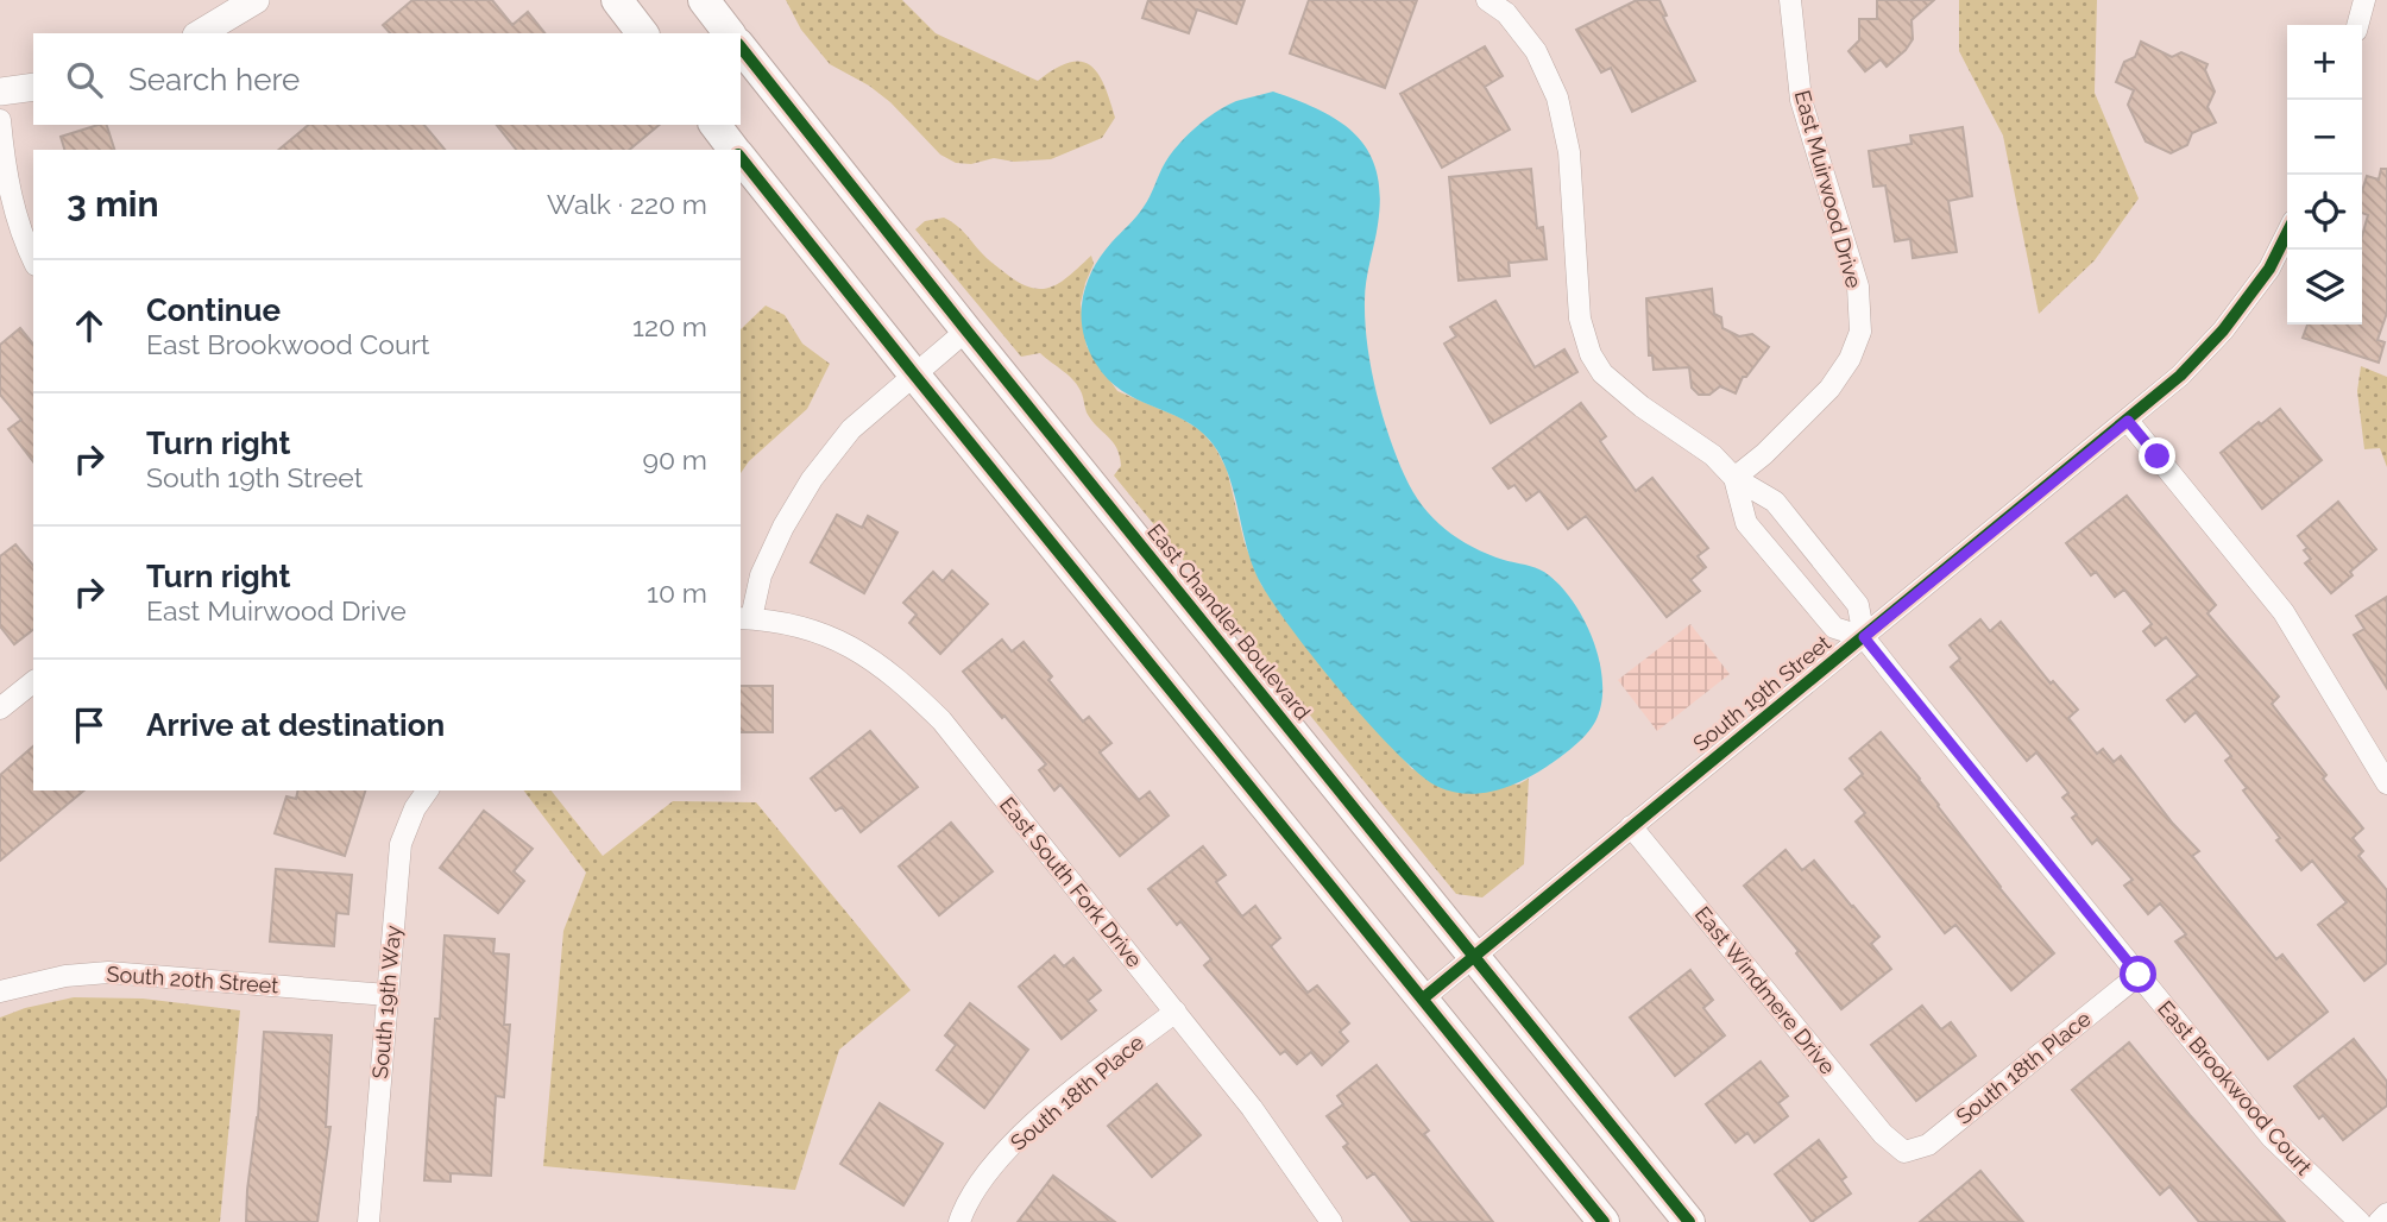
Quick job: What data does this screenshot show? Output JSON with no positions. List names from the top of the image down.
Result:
{
  "streets": {
    "main road": ["East Chandler Boulevard"],
    "street": [
      "East Muirwood Drive",
      "South 19th Street",
      "East South Fork Drive",
      "South 20th Street",
      "East Windmere Drive",
      "South 19th Way",
      "South 18th Place",
      "East Brookwood Court"
    ]
  },
  "crossings": [
    ["East Chandler Boulevard", "South 19th Street"],
    ["South 19th Street", "East Windmere Drive"],
    ["South 19th Street", "East Brookwood Court"],
    ["East South Fork Drive", "South 18th Place"],
    ["South 20th Street", "South 19th Way"],
    ["East Windmere Drive", "South 18th Place"],
    ["South 18th Place", "East Brookwood Court"]
  ],
  "page": {
    "map_buttons": ["+", "−"],
    "search": "Search here",
    "heading": ["3 min", "Walk · 220 m"],
    "list": [
      ["Continue", "East Brookwood Court", "120 m"],
      ["Turn right", "South 19th Street", "90 m"],
      ["Turn right", "East Muirwood Drive", "10 m"],
      "Arrive at destination"
    ]
  }
}
